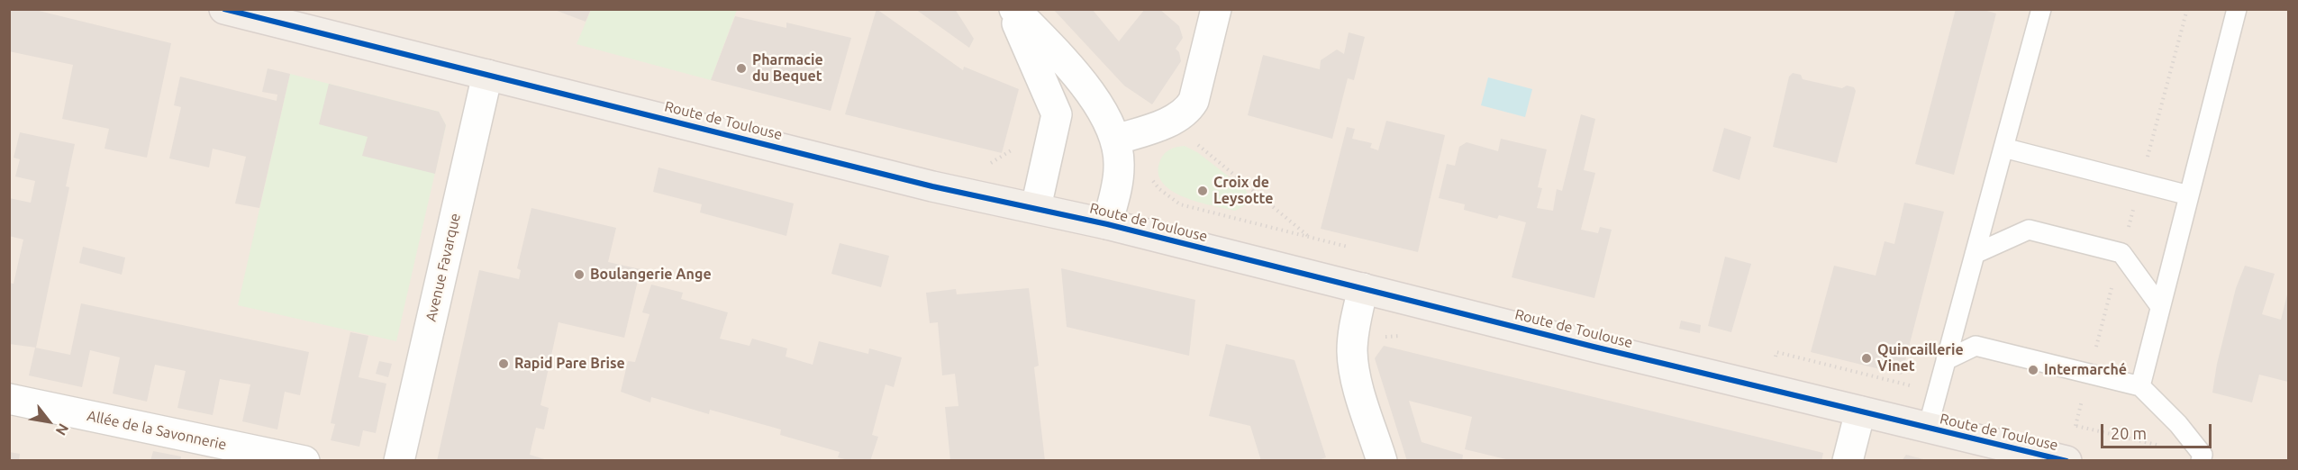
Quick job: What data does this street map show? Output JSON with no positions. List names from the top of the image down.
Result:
{
  "streets": {
    "main road": ["Route de Toulouse"],
    "street": ["Avenue Favarque", "Allée de la Savonnerie"]
  },
  "crossings": [
    ["Route de Toulouse", "Avenue Favarque"]
  ],
  "places": [
    "Pharmacie du Bequet",
    "Croix de Leysotte",
    "Boulangerie Ange",
    "Quincaillerie Vinet",
    "Rapid Pare Brise",
    "Intermarché"
  ],
  "scale_bar": "20 m",
  "north": "bottom right"
}
